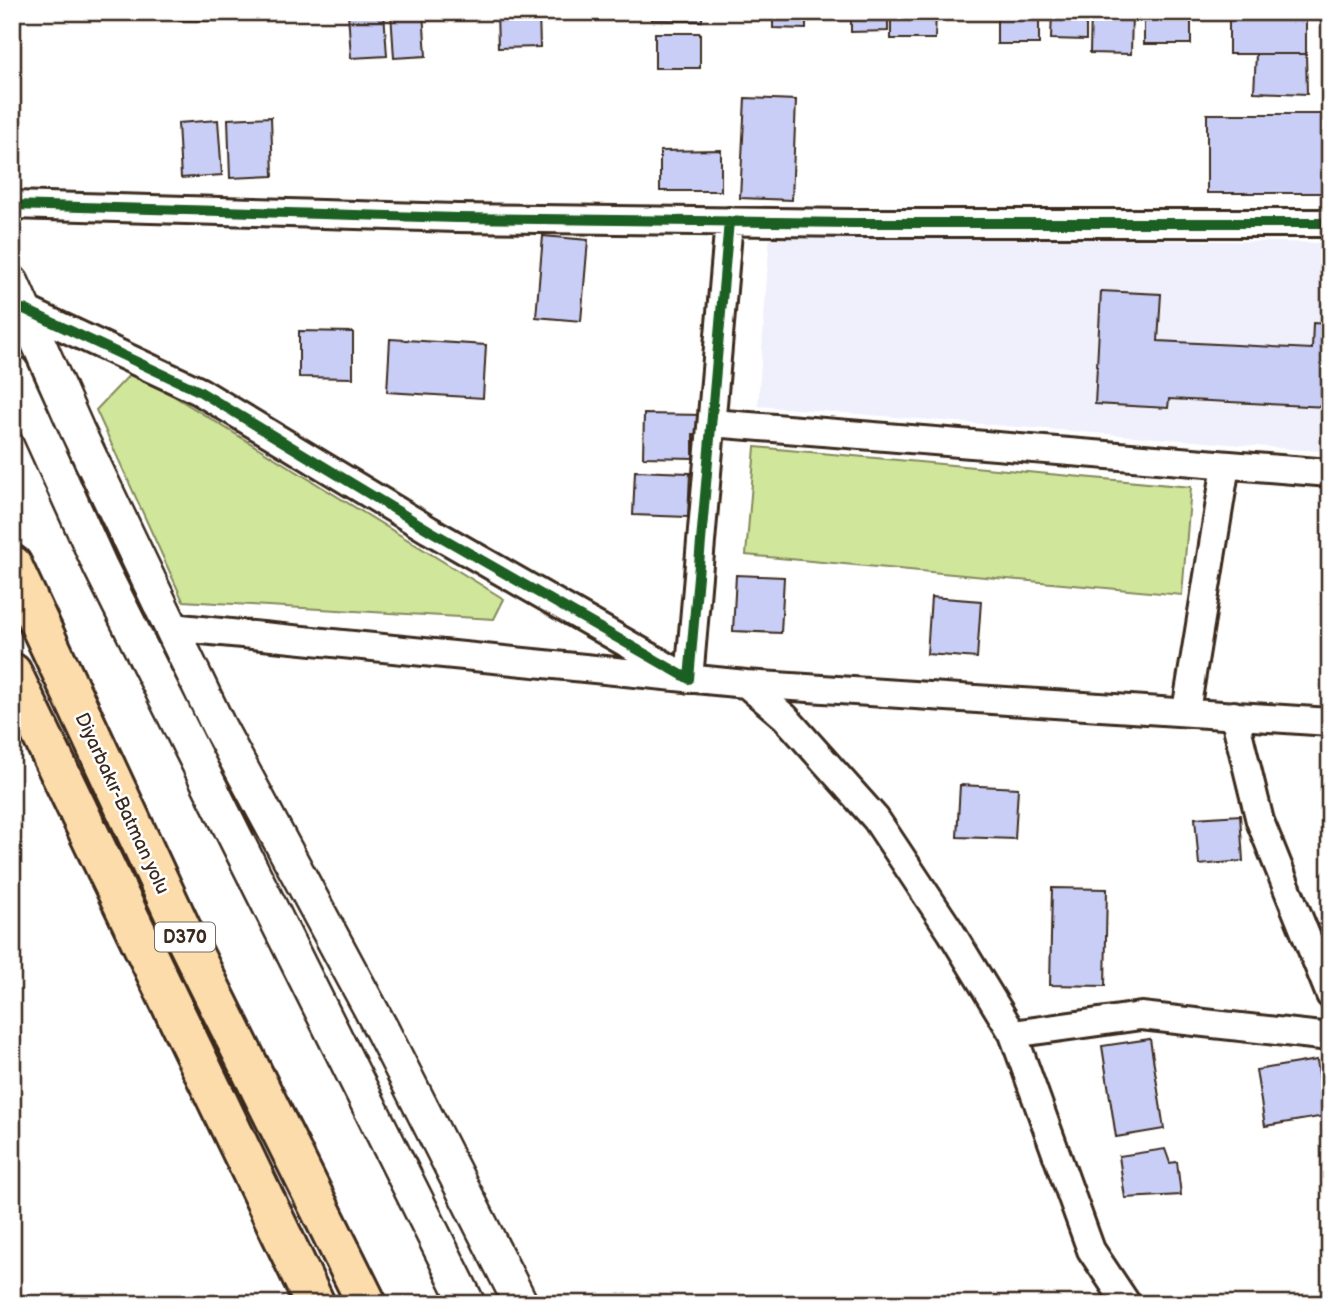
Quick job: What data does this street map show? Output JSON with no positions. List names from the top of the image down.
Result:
{
  "streets": {
    "highway": ["Diyarbakır-Batman yolu", "D370"]
  }
}
